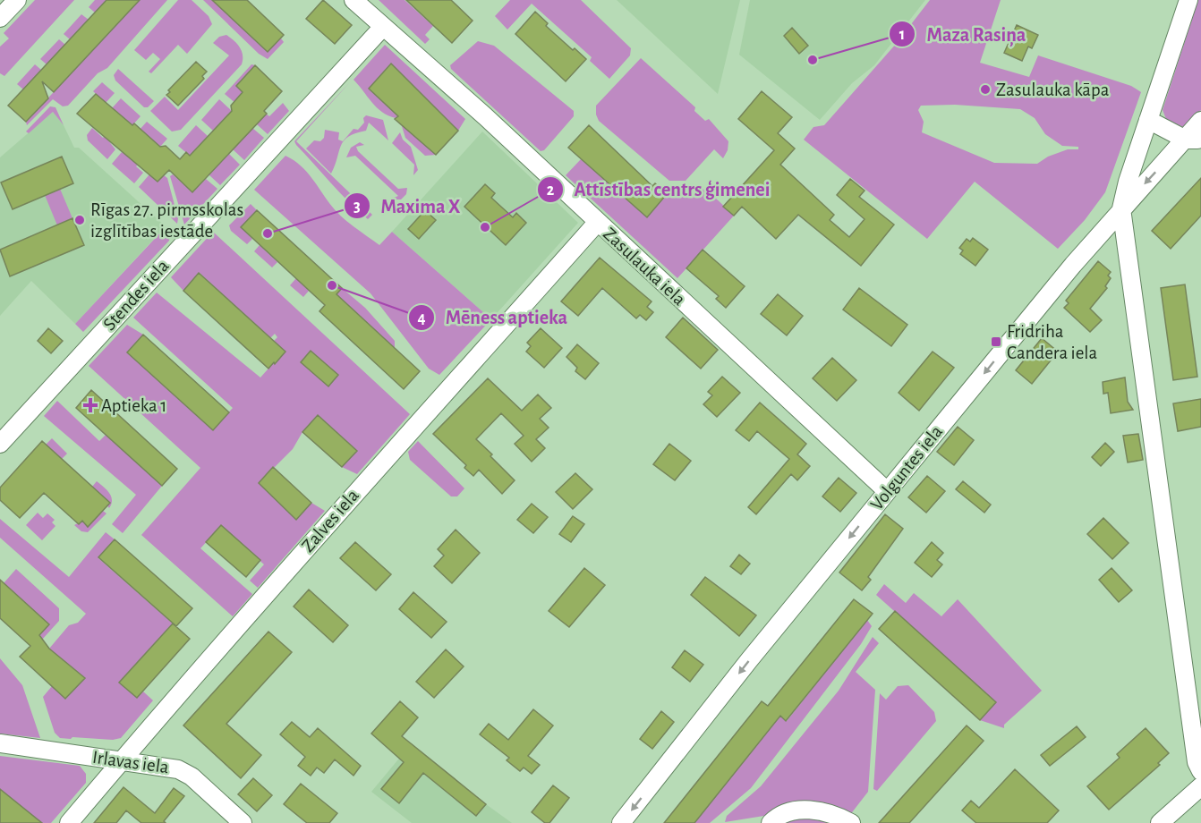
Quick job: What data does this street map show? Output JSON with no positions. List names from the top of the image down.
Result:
{
  "streets": {
    "street": [
      "Zasulauka iela",
      "Stendes iela",
      "Volguntes iela",
      "Zalves iela",
      "Irlavas iela"
    ]
  },
  "crossings": [
    ["Zasulauka iela", "Stendes iela"],
    ["Zasulauka iela", "Volguntes iela"],
    ["Zasulauka iela", "Zalves iela"],
    ["Zalves iela", "Irlavas iela"]
  ],
  "one_way": ["Volguntes iela"],
  "places": {
    "other": [
      "Maza Rasiņa",
      "Zasulauka kāpa",
      "Rīgas 27. pirmsskolas izglītības iestāde",
      "Attīstības centrs ģimenei",
      "Maxima X",
      "Mēness aptieka"
    ],
    "transit": ["Fridriha Candera iela"],
    "health": ["Aptieka 1"]
  }
}
